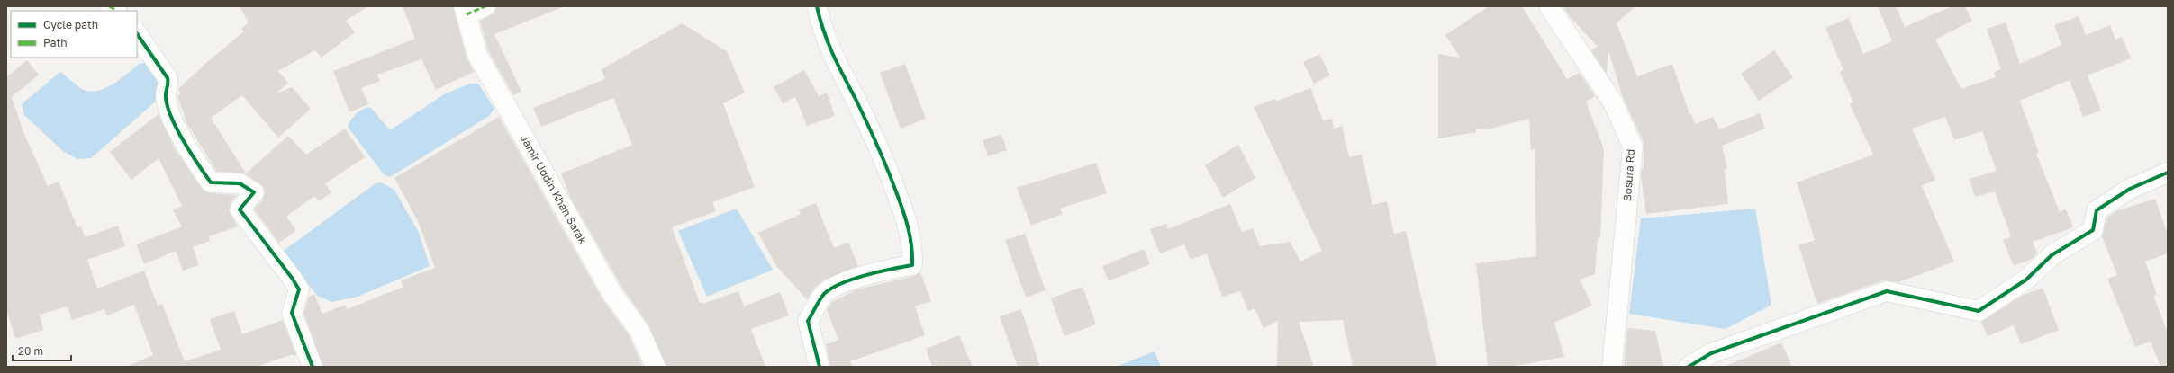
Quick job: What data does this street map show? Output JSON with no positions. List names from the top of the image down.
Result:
{
  "streets": {
    "street": ["Bosura Rd", "Jamir Uddin Khan Sarak"]
  },
  "legend": ["Cycle path", "Path"],
  "scale_bar": "20 m"
}
